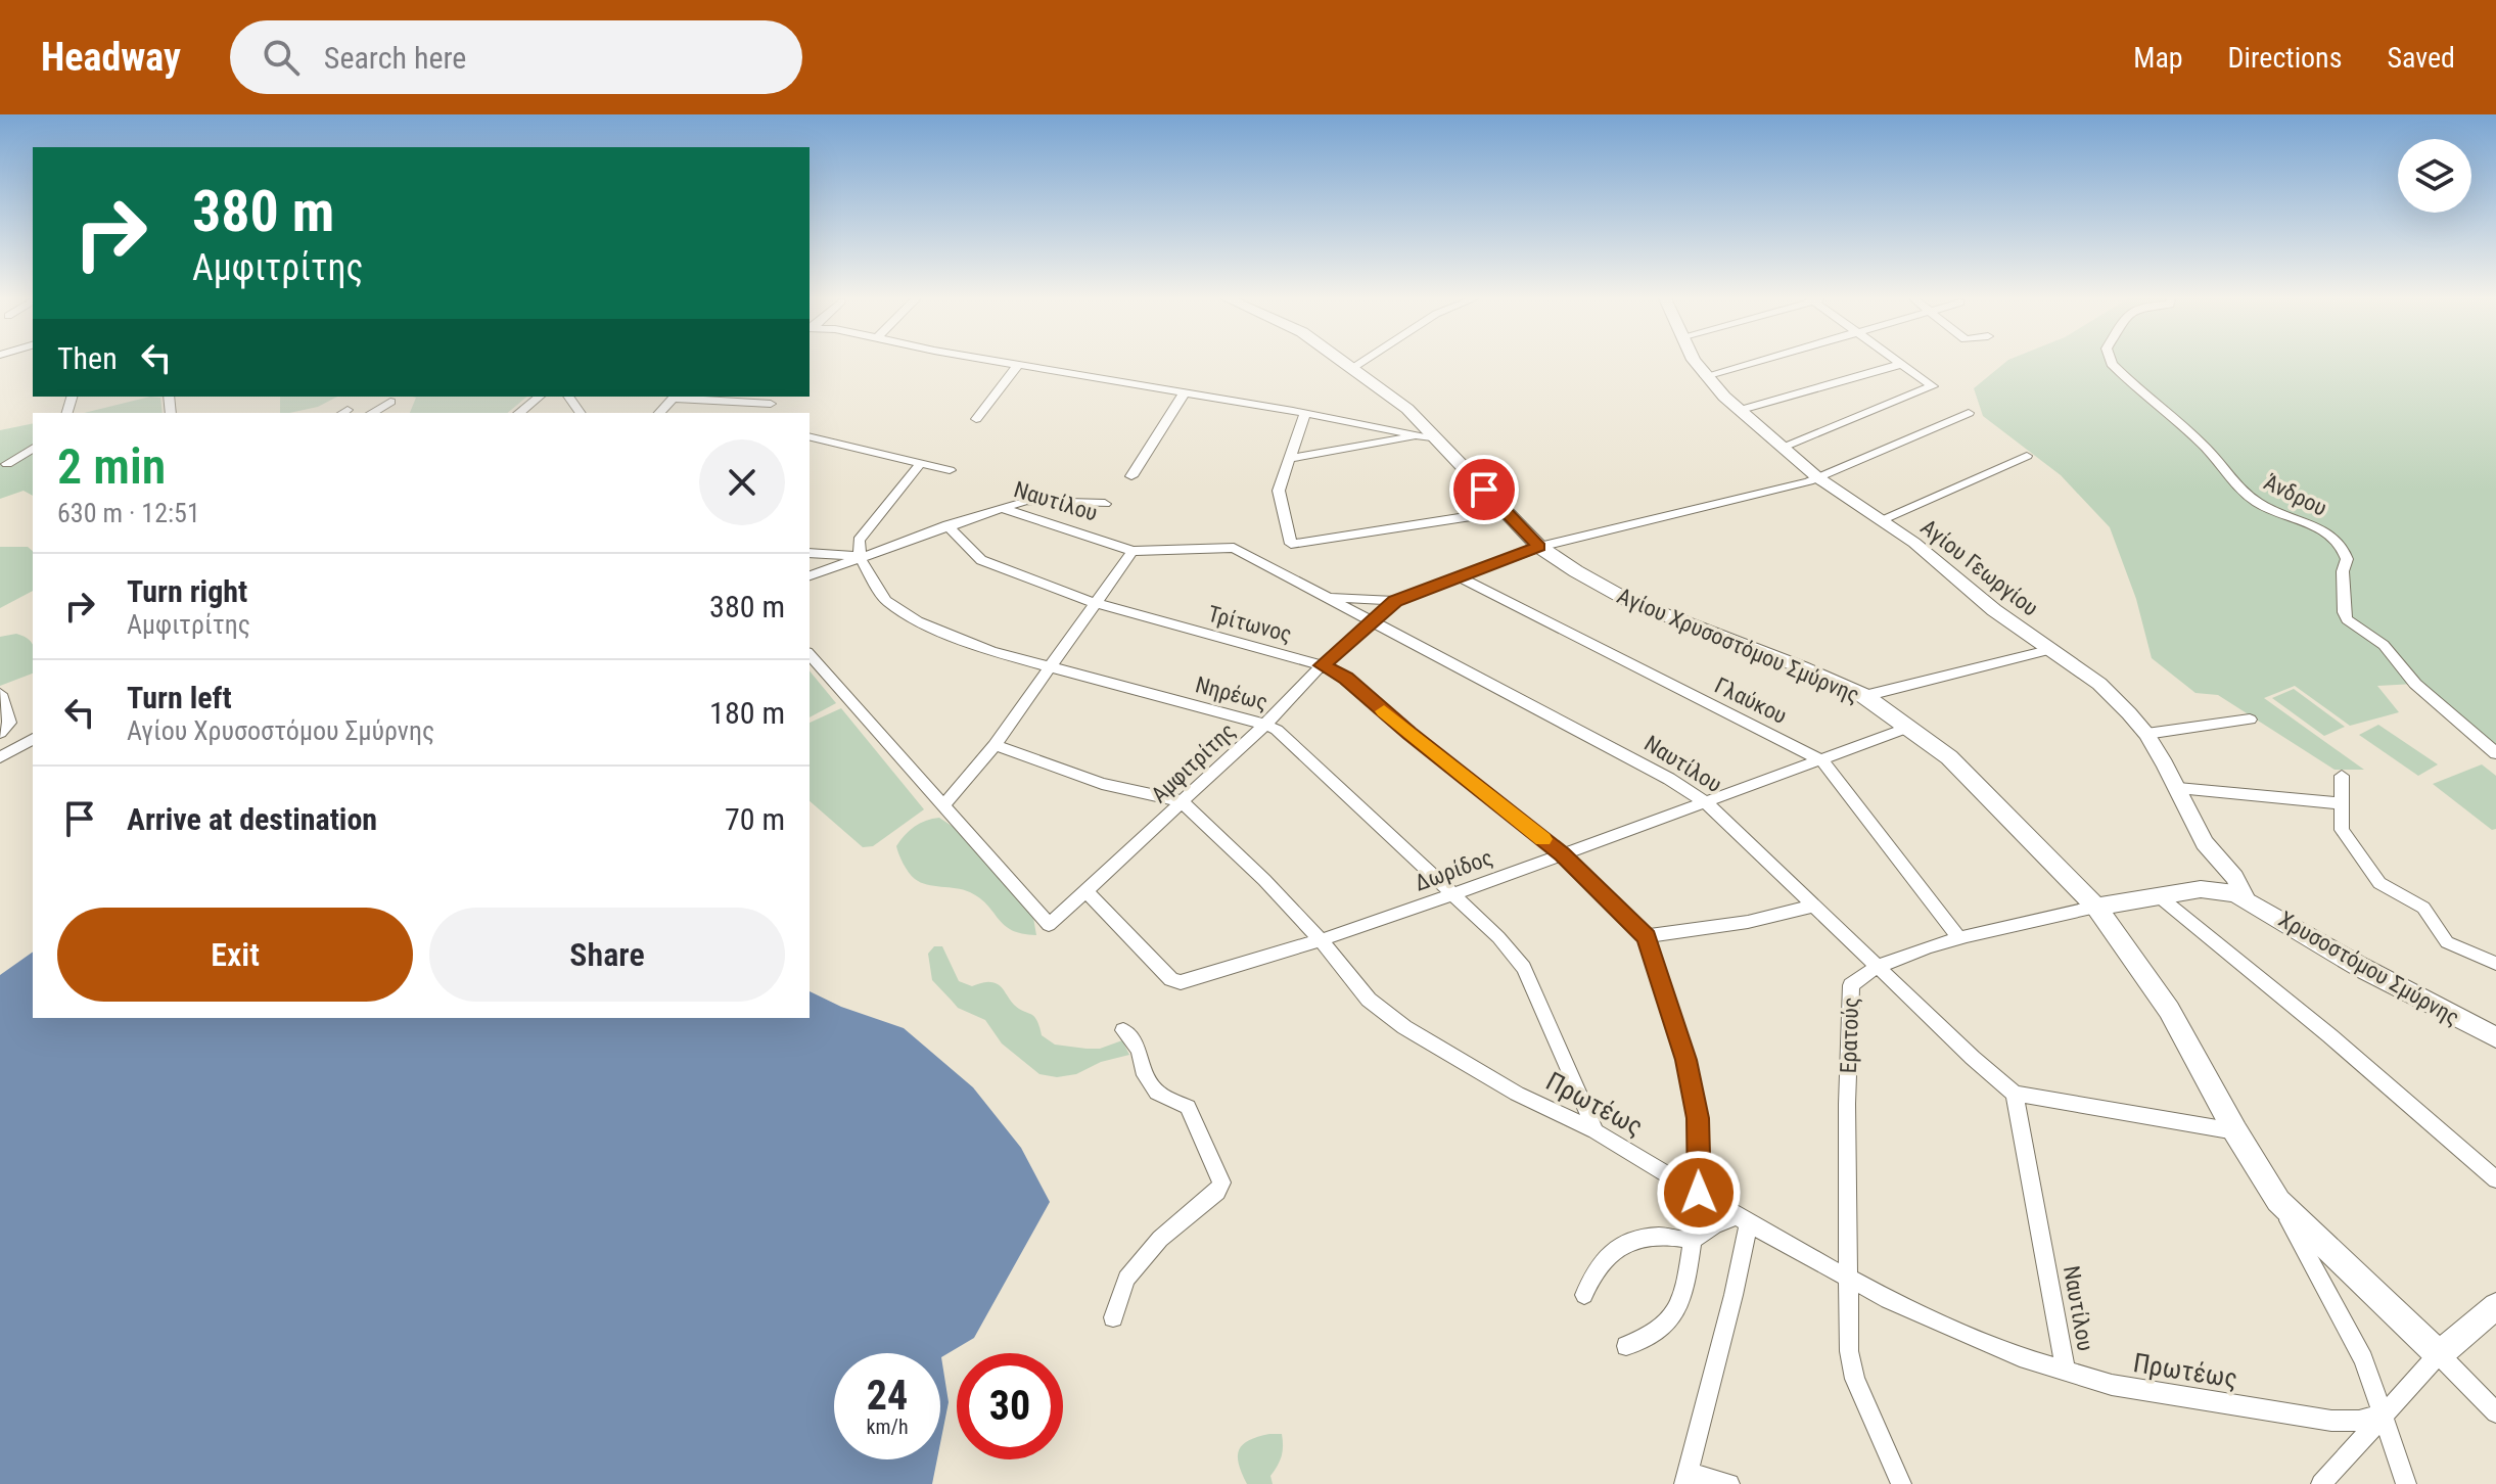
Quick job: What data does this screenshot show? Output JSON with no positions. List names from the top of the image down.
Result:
{
  "streets": {
    "main road": ["Αγίου Χρυσοστόμου Σμύρνης", "Χρυσοστόμου Σμύρνης"],
    "street": [
      "Άνδρου",
      "Ναυτίλου",
      "Αγίου Γεωργίου",
      "Τρίτωνος",
      "Νηρέως",
      "Γλαύκου",
      "Αμφιτρίτης",
      "Δωρίδος",
      "Ερατούς",
      "Πρωτέως"
    ]
  },
  "crossings": [
    ["Ναυτίλου", "Αμφιτρίτης"],
    ["Ναυτίλου", "Δωρίδος"],
    ["Ναυτίλου", "Ερατούς"],
    ["Ναυτίλου", "Πρωτέως"],
    ["Αγίου Γεωργίου", "Αμφιτρίτης"],
    ["Αγίου Γεωργίου", "Χρυσοστόμου Σμύρνης"],
    ["Τρίτωνος", "Αμφιτρίτης"],
    ["Τρίτωνος", "Δωρίδος"],
    ["Τρίτωνος", "Πρωτέως"],
    ["Αγίου Χρυσοστόμου Σμύρνης", "Αμφιτρίτης"],
    ["Αγίου Χρυσοστόμου Σμύρνης", "Δωρίδος"],
    ["Νηρέως", "Αμφιτρίτης"],
    ["Νηρέως", "Δωρίδος"],
    ["Νηρέως", "Πρωτέως"],
    ["Γλαύκου", "Αμφιτρίτης"],
    ["Γλαύκου", "Δωρίδος"],
    ["Αμφιτρίτης", "Δωρίδος"],
    ["Αμφιτρίτης", "Πρωτέως"],
    ["Δωρίδος", "Πρωτέως"],
    ["Ερατούς", "Πρωτέως"]
  ],
  "page": {
    "header": "Headway",
    "search": "Search here",
    "nav": ["Map", "Directions", "Saved"],
    "turn": ["380 m", "Αμφιτρίτης"],
    "then": "Then",
    "heading": ["2 min", "630 m · 12:51"],
    "list": [
      {
        "name": "Turn right",
        "note": "Αμφιτρίτης",
        "value": "380 m"
      },
      {
        "name": "Turn left",
        "note": "Αγίου Χρυσοστόμου Σμύρνης",
        "value": "180 m"
      },
      {
        "name": "Arrive at destination",
        "value": "70 m"
      }
    ],
    "buttons": ["Exit", "Share"],
    "speed": "24 km/h",
    "limit": "30"
  }
}
